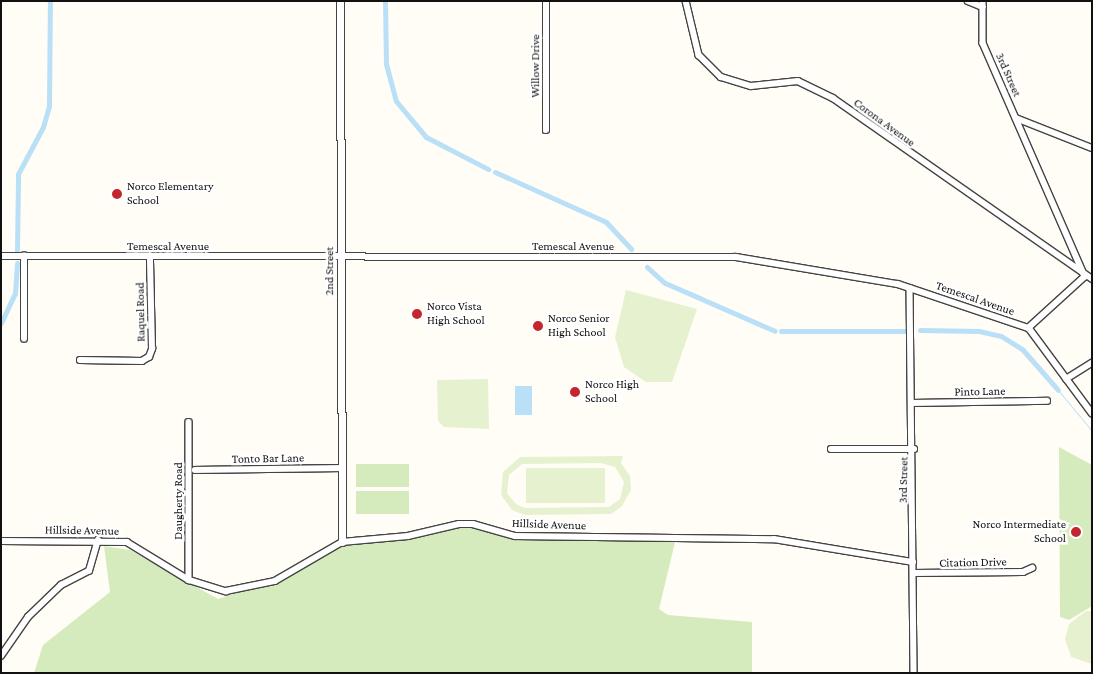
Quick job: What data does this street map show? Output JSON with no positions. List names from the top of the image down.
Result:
{
  "streets": {
    "street": [
      "Willow Drive",
      "3rd Street",
      "Corona Avenue",
      "Temescal Avenue",
      "2nd Street",
      "Raquel Road",
      "Pinto Lane",
      "Tonto Bar Lane",
      "Daugherty Road",
      "Hillside Avenue",
      "Citation Drive"
    ]
  },
  "crossings": [
    ["3rd Street", "Corona Avenue"],
    ["3rd Street", "Temescal Avenue"],
    ["3rd Street", "Pinto Lane"],
    ["3rd Street", "Hillside Avenue"],
    ["3rd Street", "Citation Drive"],
    ["Temescal Avenue", "2nd Street"],
    ["Temescal Avenue", "Raquel Road"],
    ["2nd Street", "Tonto Bar Lane"],
    ["2nd Street", "Hillside Avenue"],
    ["Daugherty Road", "Hillside Avenue"]
  ],
  "places": [
    "Norco Elementary School",
    "Norco Vista High School",
    "Norco Senior High School",
    "Norco High School",
    "Norco Intermediate School"
  ]
}
